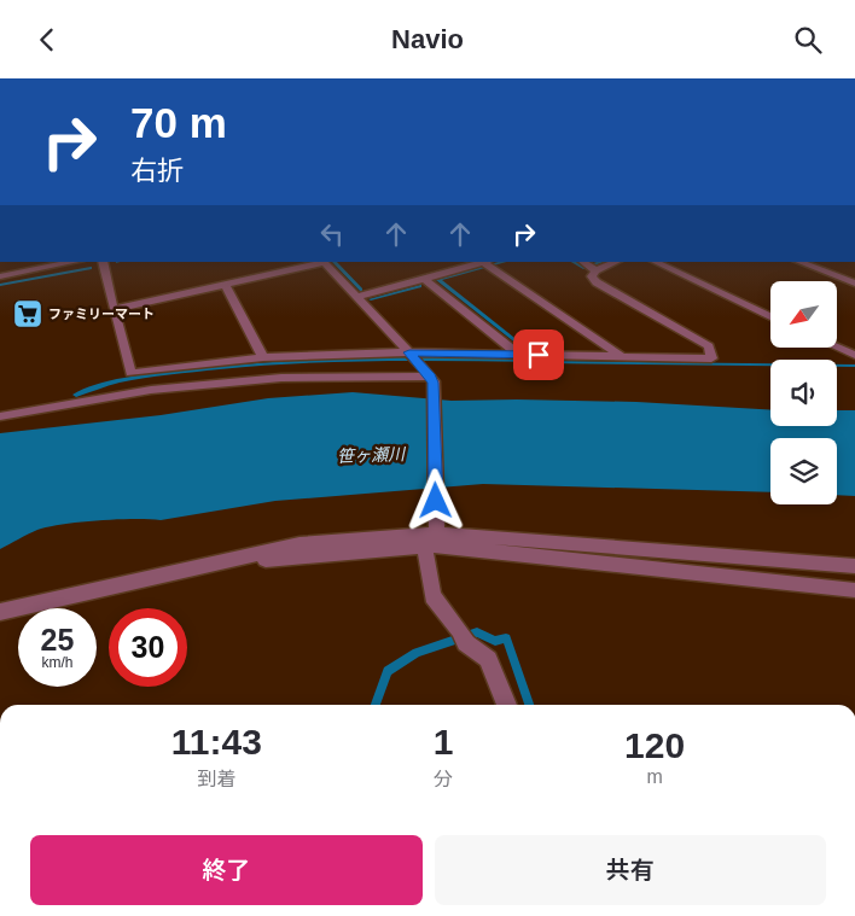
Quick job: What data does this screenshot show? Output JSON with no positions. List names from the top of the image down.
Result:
{
  "water": ["笹ヶ瀬川"],
  "places": {
    "supermarket": ["ファミリーマート"]
  },
  "north": "bottom left",
  "page": {
    "header": "Navio",
    "turn": ["70 m", "右折"],
    "speed": "25 km/h",
    "limit": "30",
    "eta": [
      "11:43",
      "到着",
      "1",
      "分",
      "120",
      "m"
    ],
    "buttons": ["終了", "共有"]
  }
}
